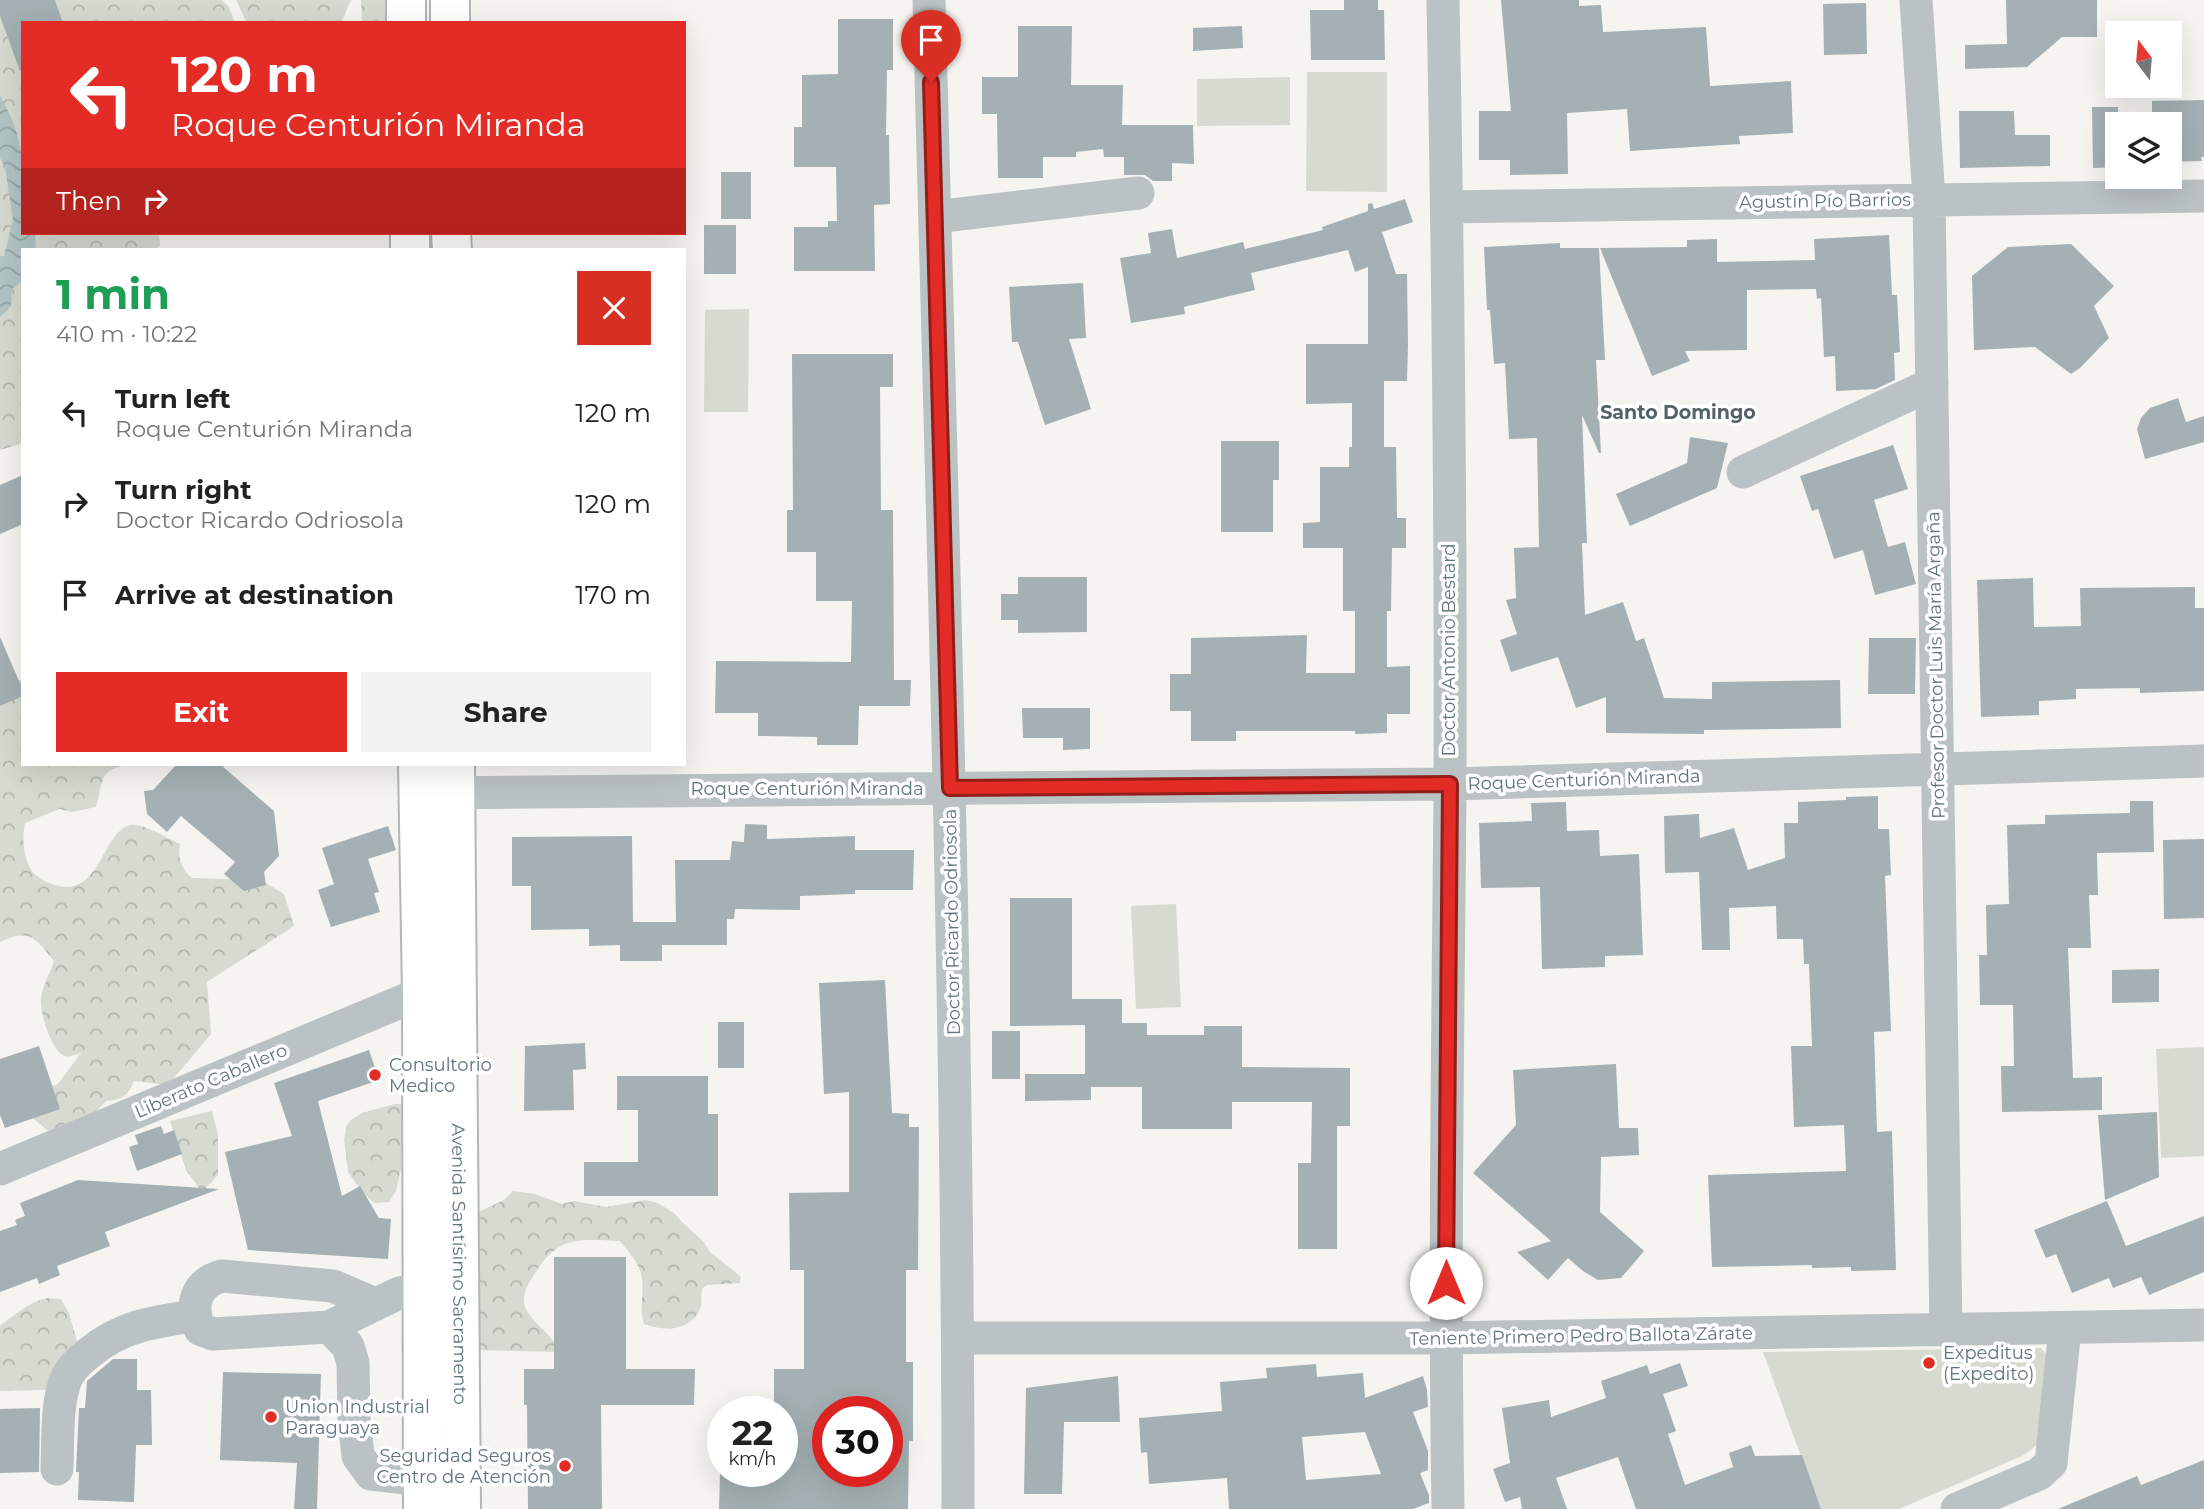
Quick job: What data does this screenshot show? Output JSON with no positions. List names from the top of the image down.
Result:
{
  "streets": {
    "main road": ["Avenida Santísimo Sacramento"],
    "street": [
      "Agustín Pío Barrios",
      "Doctor Antonio Bestard",
      "Profesor Doctor Luis María Argaña",
      "Roque Centurión Miranda",
      "Doctor Ricardo Odriosola",
      "Liberato Caballero",
      "Teniente Primero Pedro Ballota Zárate"
    ]
  },
  "crossings": [
    ["Agustín Pío Barrios", "Doctor Antonio Bestard"],
    ["Agustín Pío Barrios", "Profesor Doctor Luis María Argaña"],
    ["Doctor Antonio Bestard", "Roque Centurión Miranda"],
    ["Doctor Antonio Bestard", "Teniente Primero Pedro Ballota Zárate"],
    ["Profesor Doctor Luis María Argaña", "Roque Centurión Miranda"],
    ["Profesor Doctor Luis María Argaña", "Teniente Primero Pedro Ballota Zárate"],
    ["Roque Centurión Miranda", "Doctor Ricardo Odriosola"],
    ["Roque Centurión Miranda", "Avenida Santísimo Sacramento"],
    ["Doctor Ricardo Odriosola", "Teniente Primero Pedro Ballota Zárate"],
    ["Liberato Caballero", "Avenida Santísimo Sacramento"]
  ],
  "districts": ["Santo Domingo"],
  "places": [
    "Consultorio Medico",
    "Expeditus (Expedito)",
    "Union Industrial Paraguaya",
    "Seguridad Seguros Centro de Atención"
  ],
  "north": "top",
  "page": {
    "turn": ["120 m", "Roque Centurión Miranda"],
    "then": "Then",
    "heading": ["1 min", "410 m · 10:22"],
    "list": [
      {
        "name": "Turn left",
        "note": "Roque Centurión Miranda",
        "value": "120 m"
      },
      {
        "name": "Turn right",
        "note": "Doctor Ricardo Odriosola",
        "value": "120 m"
      },
      {
        "name": "Arrive at destination",
        "value": "170 m"
      }
    ],
    "buttons": ["Exit", "Share"],
    "speed": "22 km/h",
    "limit": "30"
  }
}
